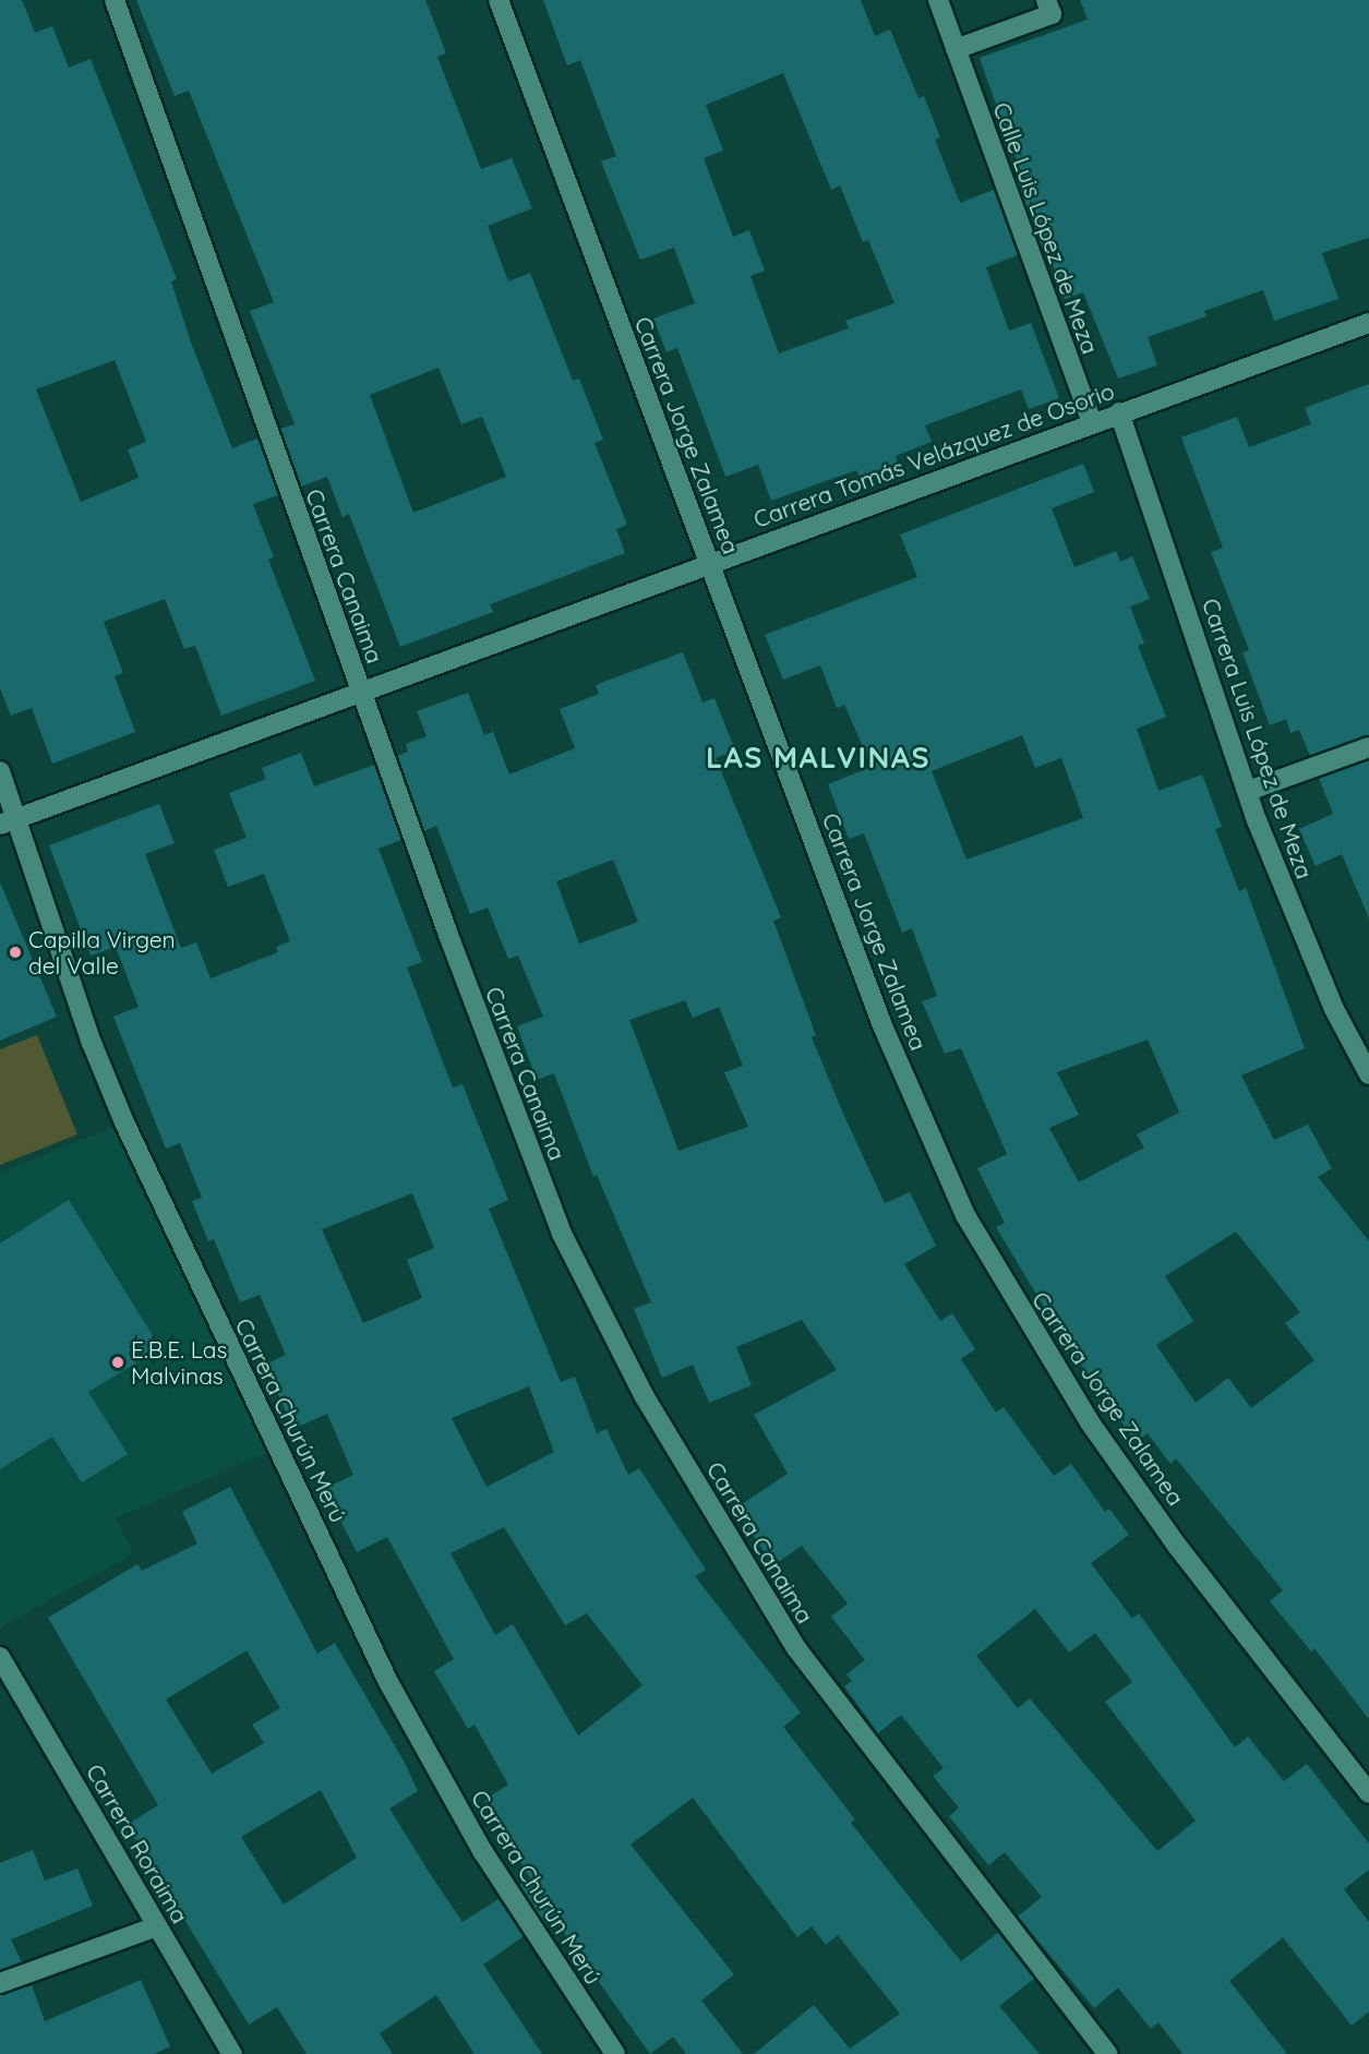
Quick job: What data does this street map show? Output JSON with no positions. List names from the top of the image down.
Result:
{
  "streets": {
    "street": [
      "Calle Luis López de Meza",
      "Carrera Jorge Zalamea",
      "Carrera Tomás Velázquez de Osorio",
      "Carrera Canaima",
      "Carrera Luis López de Meza",
      "Carrera Churún Merú",
      "Carrera Roraima"
    ]
  },
  "crossings": [
    ["Calle Luis López de Meza", "Carrera Tomás Velázquez de Osorio"],
    ["Carrera Jorge Zalamea", "Carrera Tomás Velázquez de Osorio"],
    ["Carrera Tomás Velázquez de Osorio", "Carrera Canaima"],
    ["Carrera Tomás Velázquez de Osorio", "Carrera Luis López de Meza"],
    ["Carrera Tomás Velázquez de Osorio", "Carrera Churún Merú"]
  ],
  "districts": ["LAS MALVINAS"],
  "places": ["Capilla Virgen del Valle", "E.B.E. Las Malvinas"]
}
